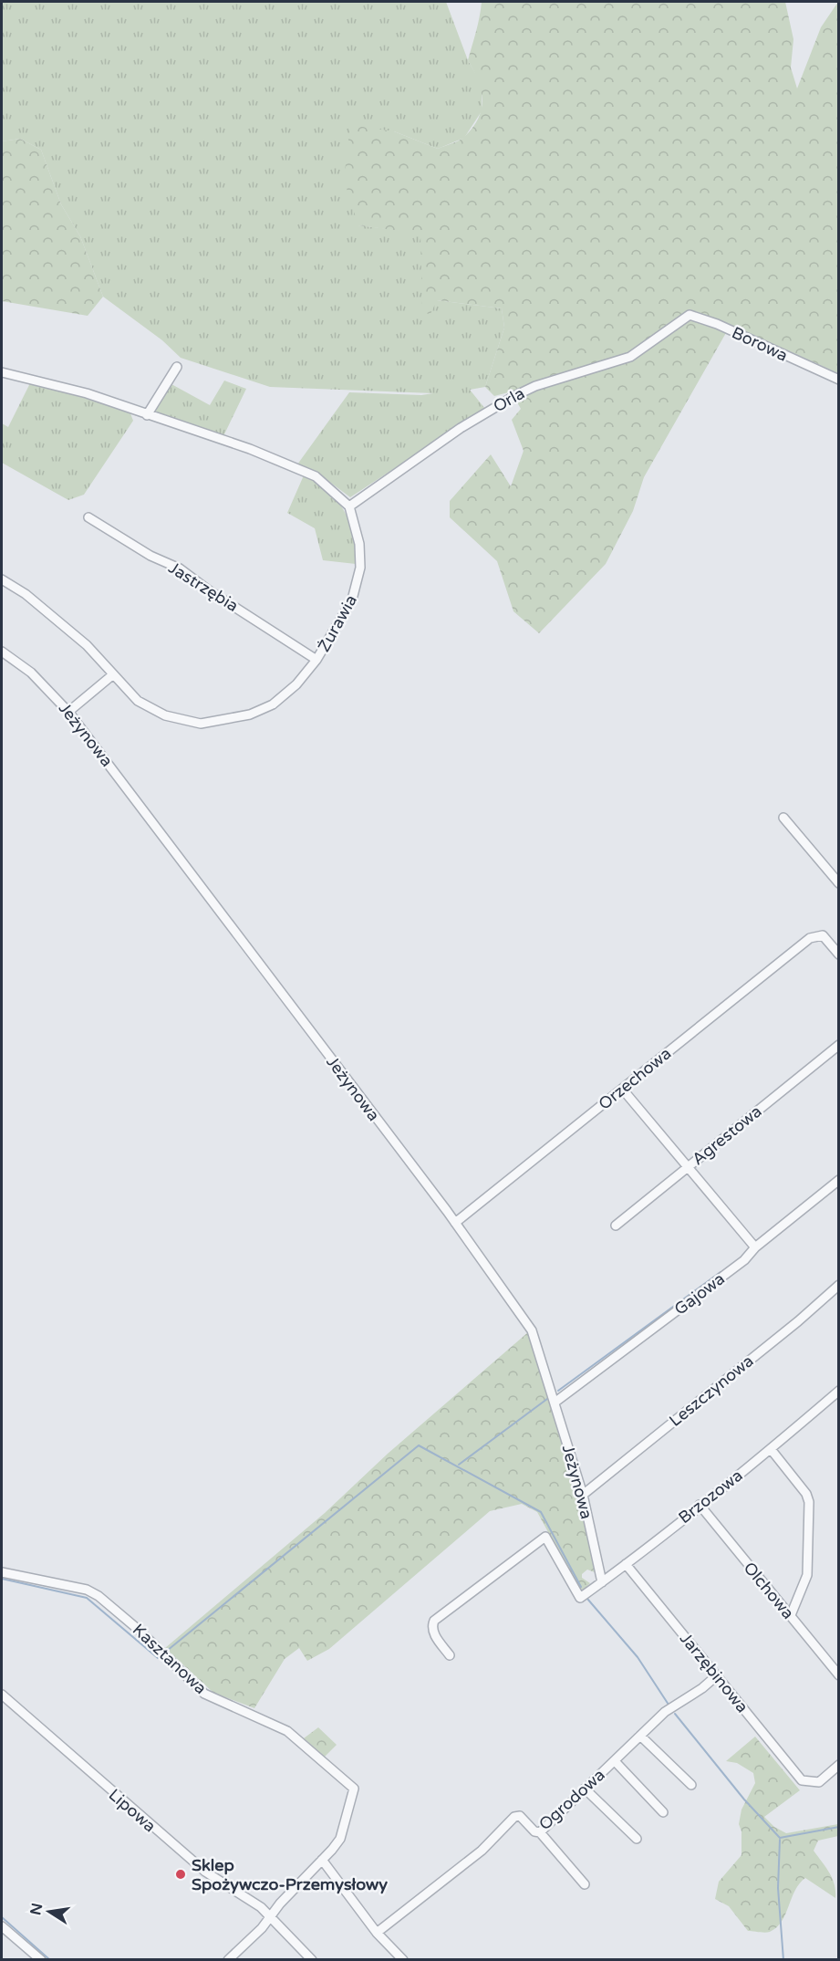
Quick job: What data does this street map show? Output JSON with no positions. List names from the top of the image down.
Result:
{
  "streets": {
    "street": [
      "Borowa",
      "Orla",
      "Jastrzębia",
      "Żurawia",
      "Jeżynowa",
      "Orzechowa",
      "Agrestowa",
      "Gajowa",
      "Leszczynowa",
      "Brzozowa",
      "Olchowa",
      "Kasztanowa",
      "Jarzębinowa",
      "Ogrodowa",
      "Lipowa"
    ]
  },
  "crossings": [
    ["Borowa", "Orla"],
    ["Orla", "Żurawia"],
    ["Jastrzębia", "Żurawia"],
    ["Jeżynowa", "Orzechowa"],
    ["Jeżynowa", "Gajowa"],
    ["Jeżynowa", "Leszczynowa"],
    ["Jeżynowa", "Brzozowa"],
    ["Brzozowa", "Olchowa"],
    ["Brzozowa", "Jarzębinowa"],
    ["Jarzębinowa", "Ogrodowa"]
  ],
  "places": ["Sklep Spożywczo-Przemysłowy"],
  "north": "left"
}
